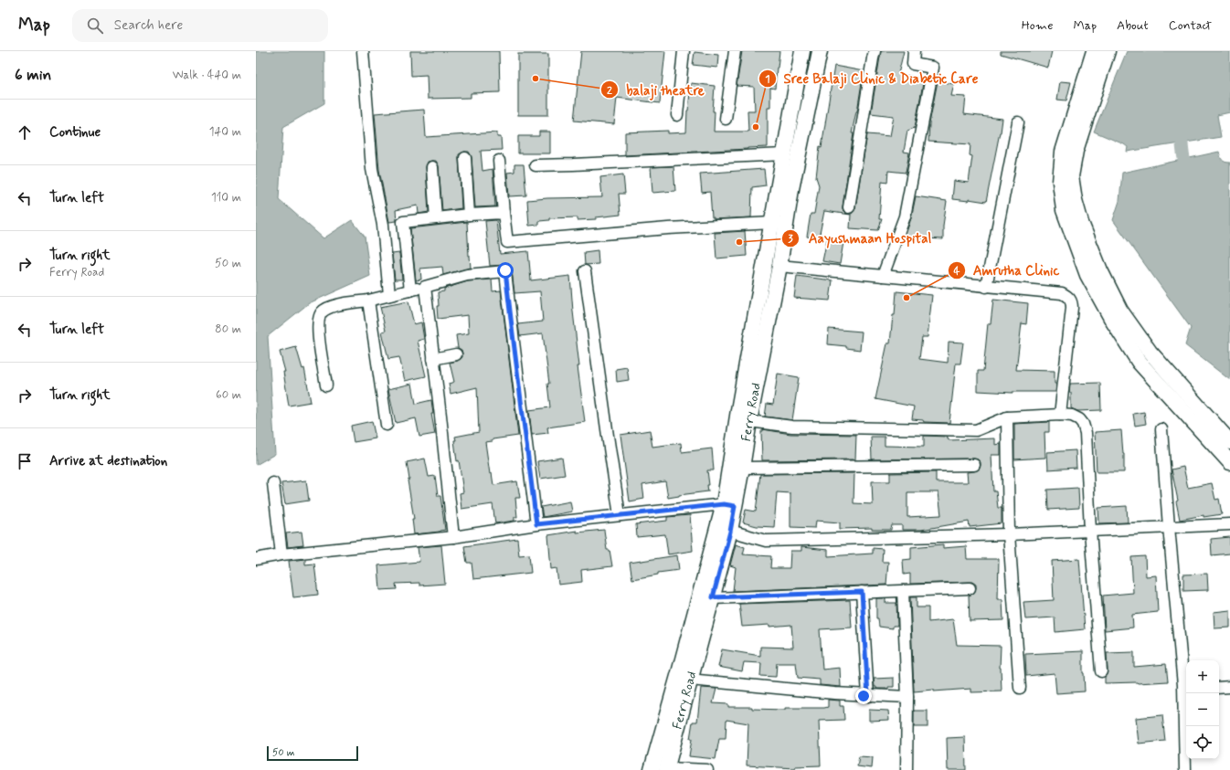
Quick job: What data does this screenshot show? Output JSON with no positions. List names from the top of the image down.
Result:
{
  "streets": {
    "street": ["Ferry Road"]
  },
  "places": [
    "balaji theatre",
    "Sree Balaji Clinic & Diabetic Care",
    "Aayushmaan Hospital",
    "Amrutha Clinic"
  ],
  "scale_bar": "50 m",
  "page": {
    "header": "Map",
    "search": "Search here",
    "nav": [
      "Home",
      "Map",
      "About",
      "Contact"
    ],
    "heading": ["6 min", "Walk · 440 m"],
    "list": [
      ["Continue", "140 m"],
      ["Turn left", "110 m"],
      ["Turn right", "Ferry Road", "50 m"],
      ["Turn left", "80 m"],
      ["Turn right", "60 m"],
      "Arrive at destination"
    ],
    "map_buttons": ["+", "−"],
    "scale": "50 m"
  }
}
